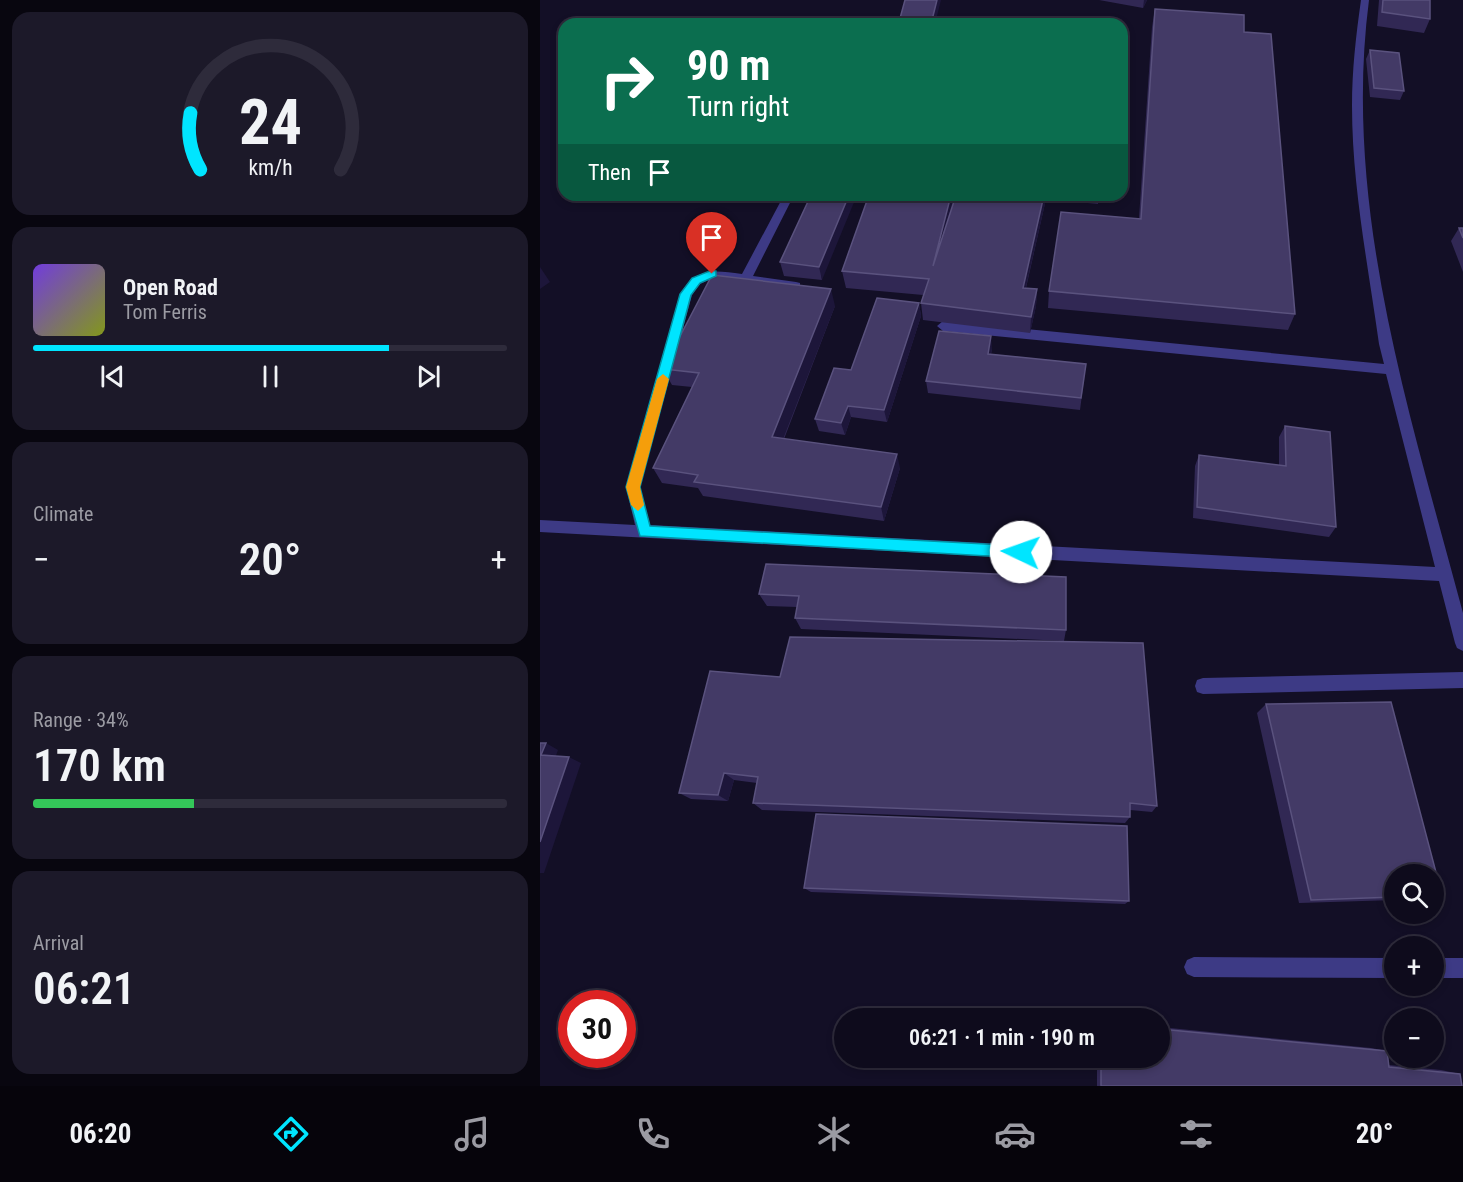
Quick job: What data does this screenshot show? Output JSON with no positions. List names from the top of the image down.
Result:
{
  "page": {
    "turn": ["90 m", "Turn right"],
    "then": "Then",
    "song": ["Open Road", "Tom Ferris"],
    "tile": [
      "Climate",
      ["Range · 34%", "170 km"],
      ["Arrival", "06:21"]
    ],
    "heat": ["−", "20°", "+"],
    "map_buttons": ["+", "−"],
    "limit": "30",
    "trip": "06:21 · 1 min · 190 m",
    "tabs": ["06:20", "20°"],
    "gauge": ["24", "km/h"]
  }
}
